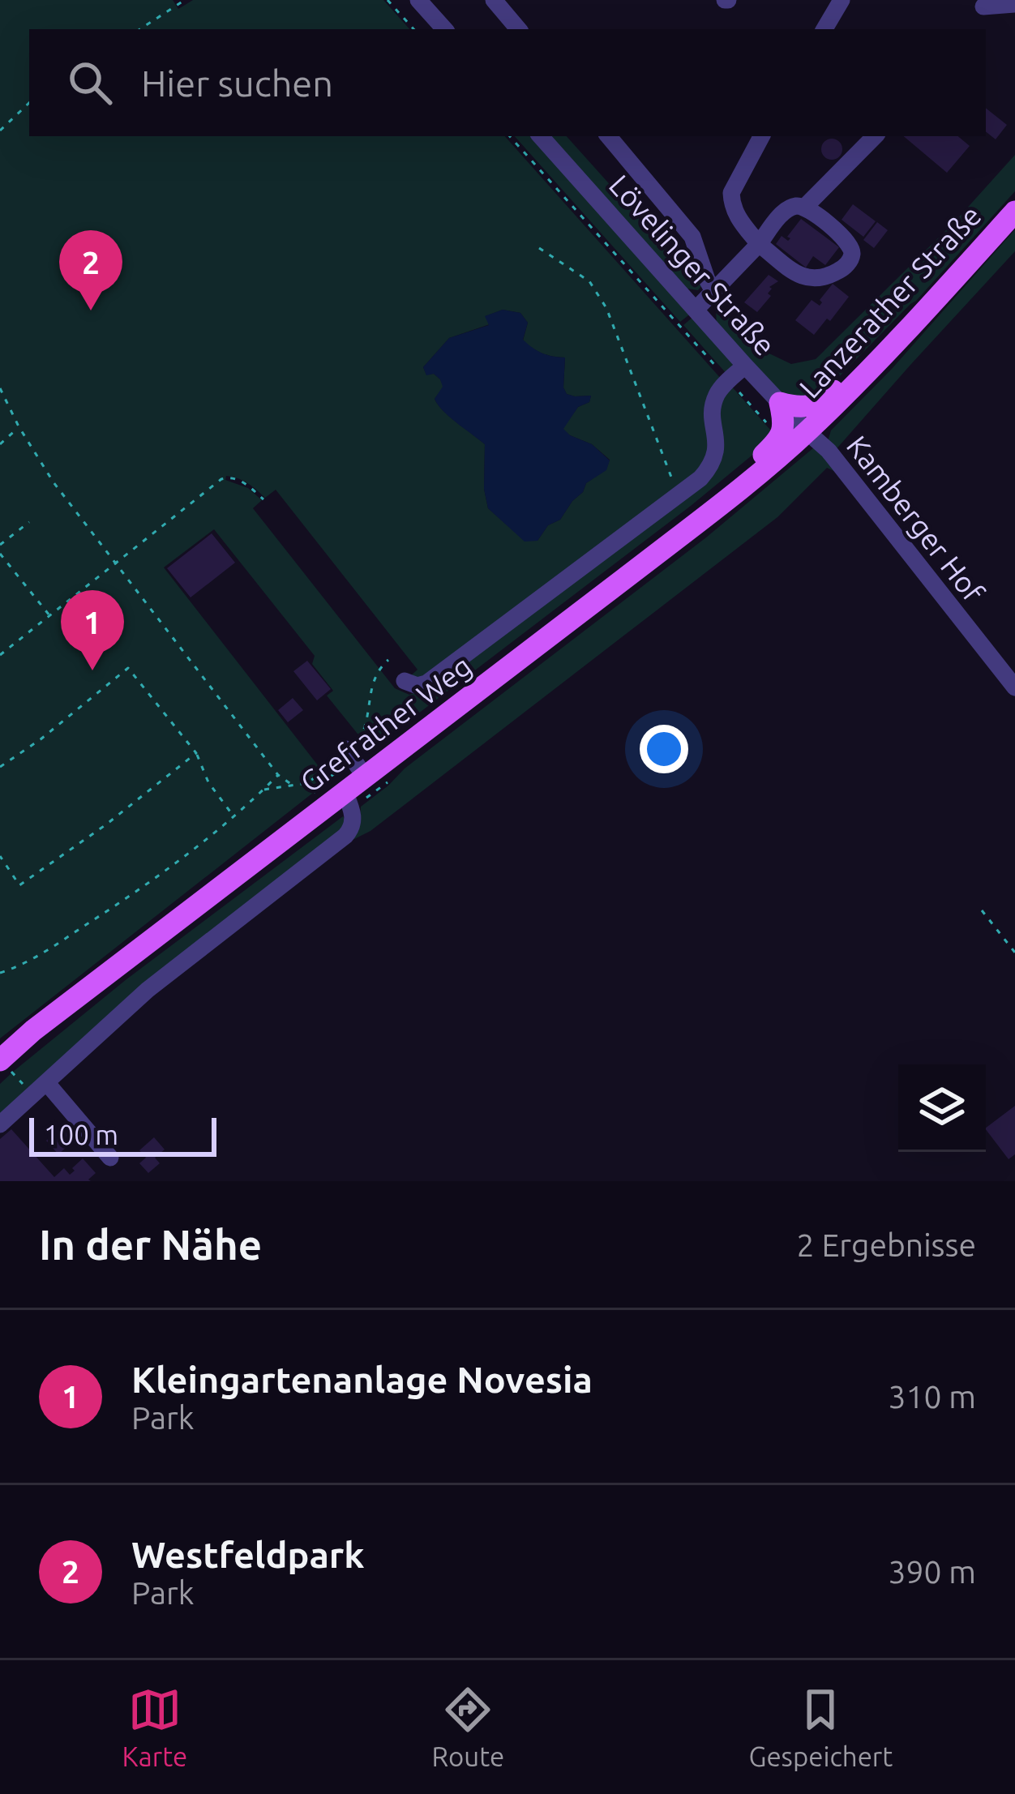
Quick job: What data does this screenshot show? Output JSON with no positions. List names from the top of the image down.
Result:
{
  "streets": {
    "main road": ["Lanzerather Straße", "Grefrather Weg"],
    "street": ["Lövelinger Straße", "Kamberger Hof"]
  },
  "crossings": [
    ["Lövelinger Straße", "Lanzerather Straße"],
    ["Lövelinger Straße", "Kamberger Hof"],
    ["Lövelinger Straße", "Grefrather Weg"],
    ["Lanzerather Straße", "Kamberger Hof"],
    ["Lanzerather Straße", "Grefrather Weg"],
    ["Kamberger Hof", "Grefrather Weg"]
  ],
  "scale_bar": "100 m",
  "page": {
    "search": "Hier suchen",
    "pins": ["2", "1"],
    "scale": "100 m",
    "heading": ["In der Nähe", "2 Ergebnisse"],
    "list": [
      {
        "mark": "1",
        "name": "Kleingartenanlage Novesia",
        "note": "Park",
        "value": "310 m"
      },
      {
        "mark": "2",
        "name": "Westfeldpark",
        "note": "Park",
        "value": "390 m"
      }
    ],
    "nav": ["Karte", "Route", "Gespeichert"]
  }
}
